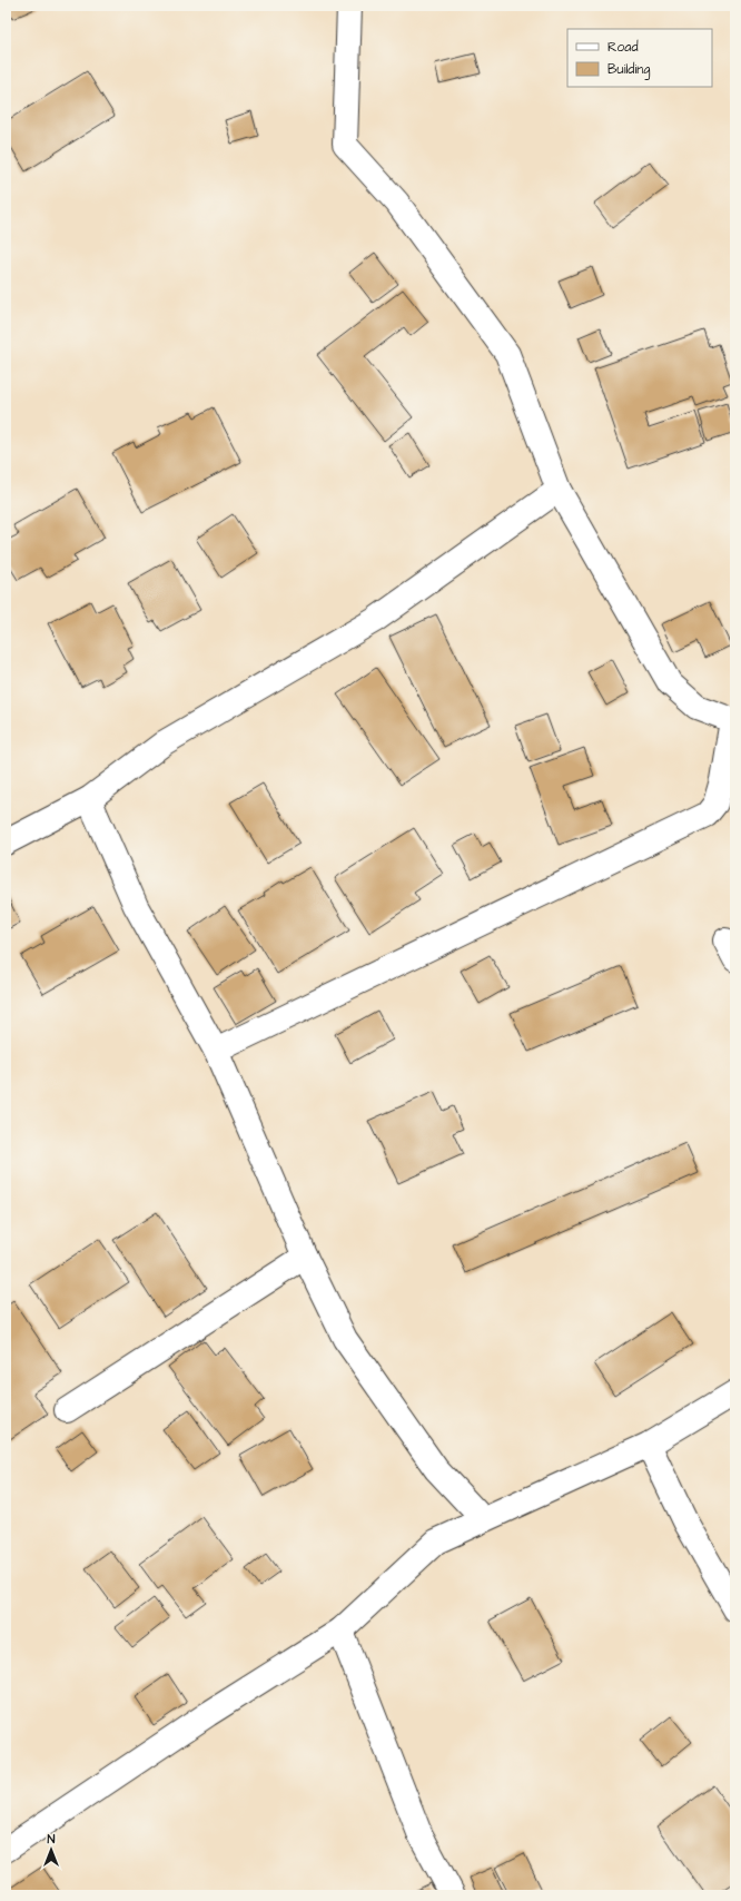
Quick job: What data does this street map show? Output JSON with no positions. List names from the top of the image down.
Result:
{
  "legend": ["Road", "Building"],
  "north": "top"
}
